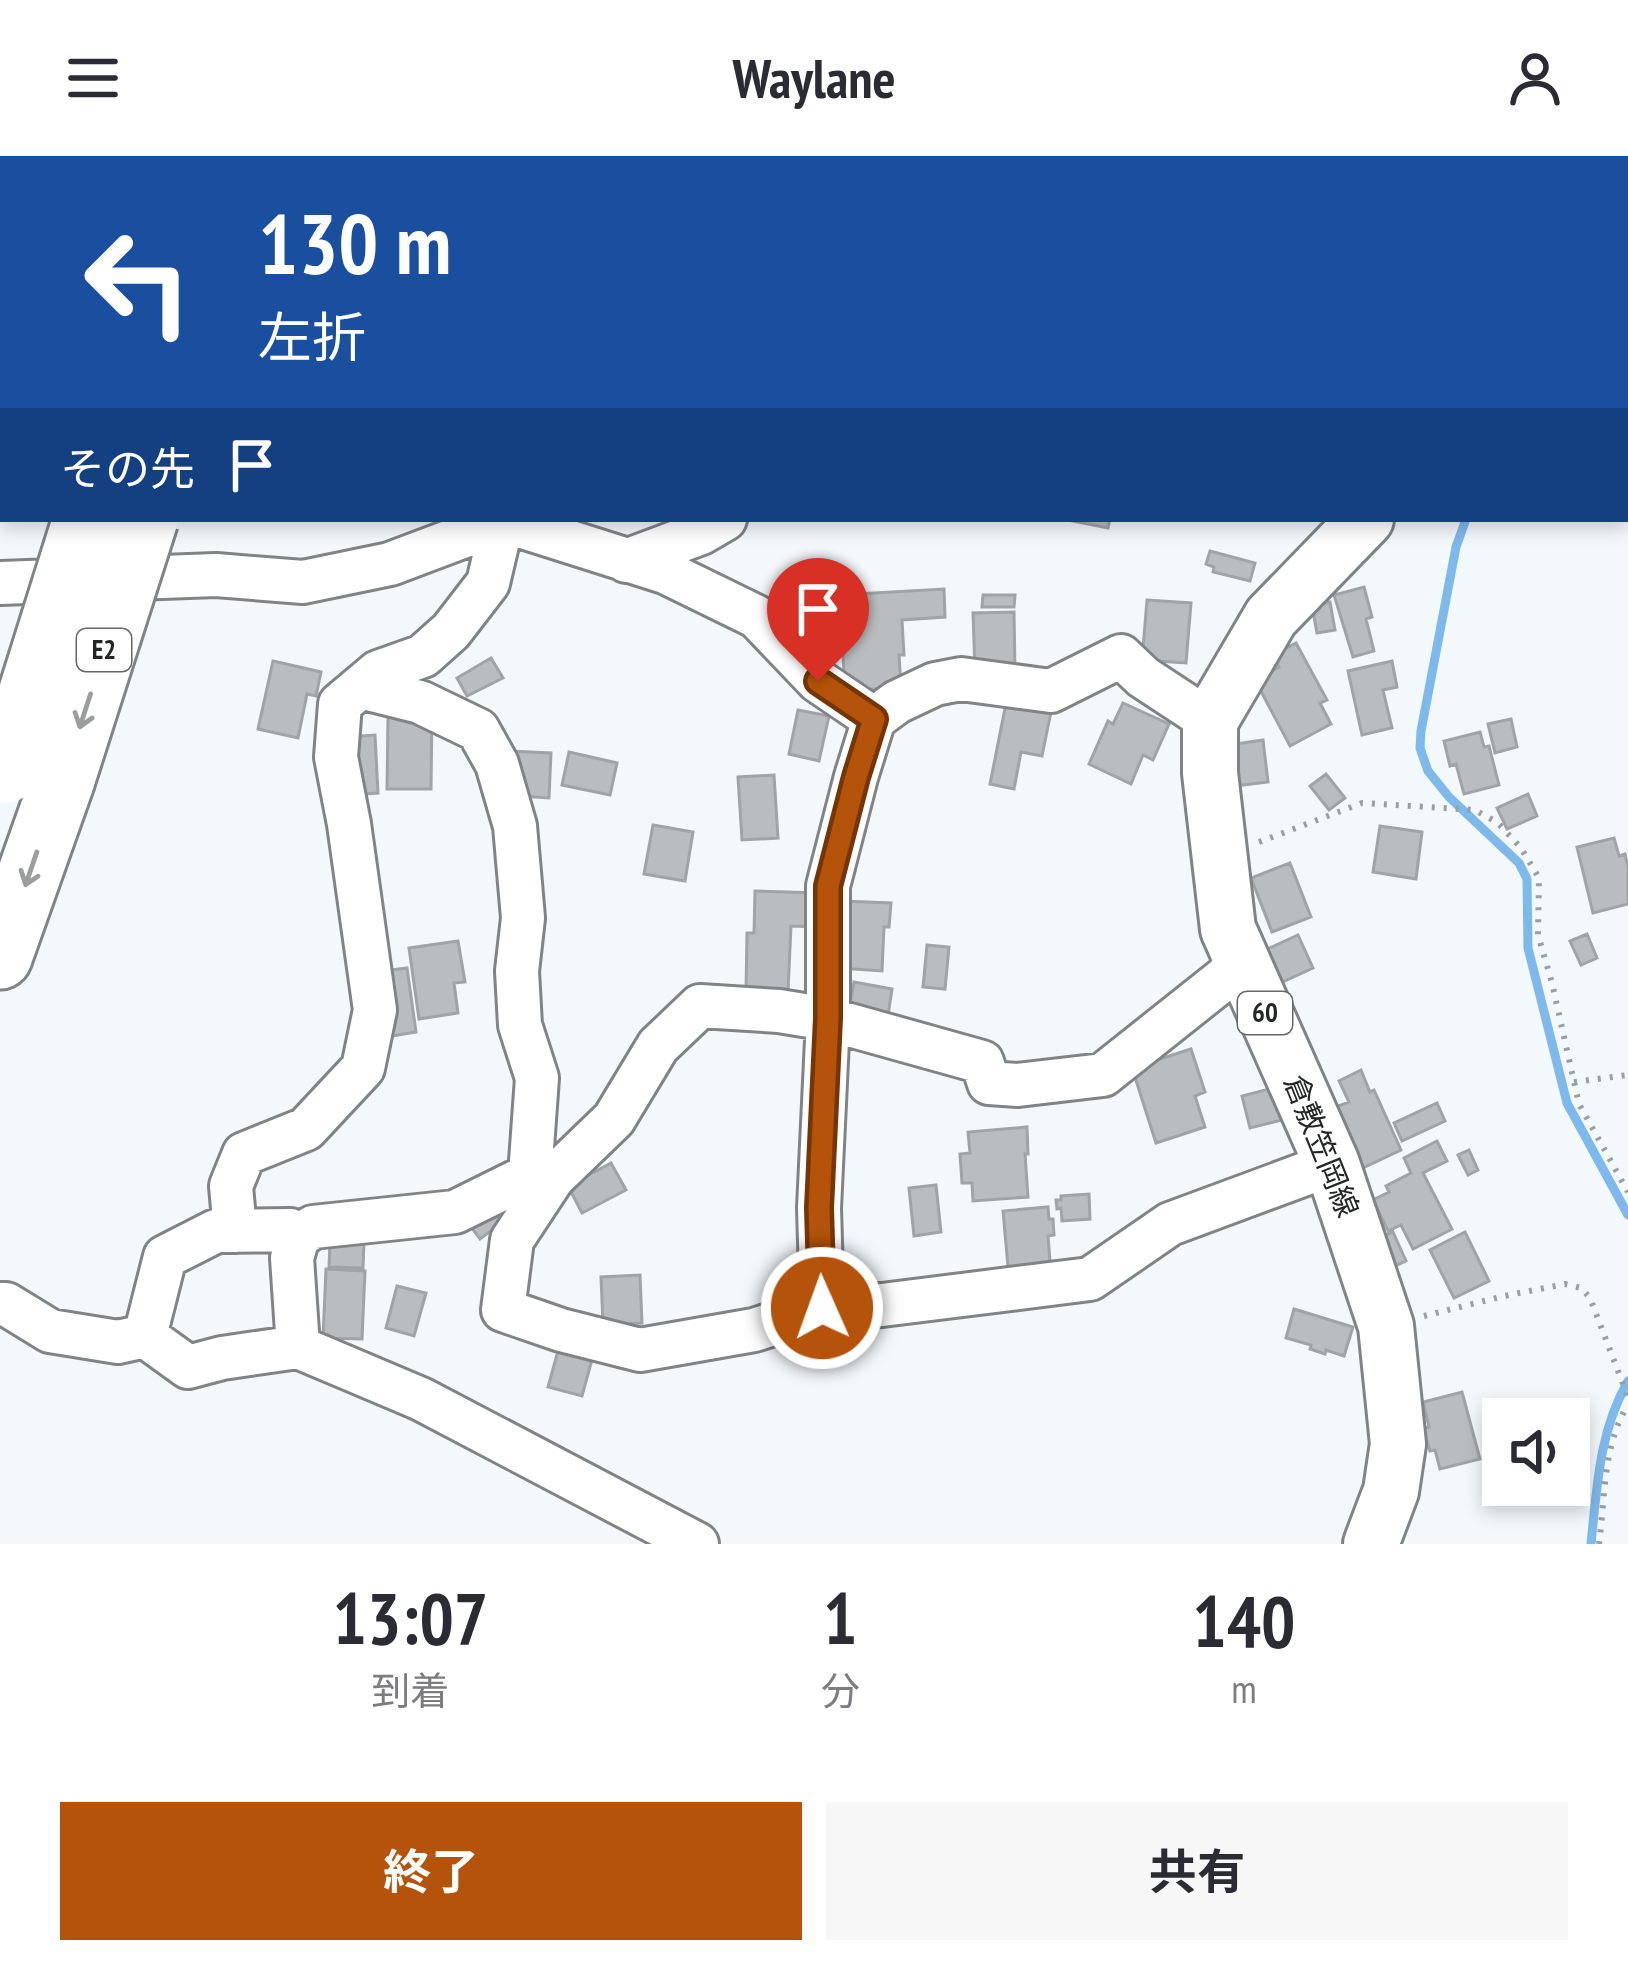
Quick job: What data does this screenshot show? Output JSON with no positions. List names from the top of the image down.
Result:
{
  "streets": {
    "highway": ["E2"],
    "main road": ["60", "倉敷笠岡線"]
  },
  "page": {
    "header": "Waylane",
    "turn": ["130 m", "左折"],
    "then": "その先",
    "eta": [
      "13:07",
      "到着",
      "1",
      "分",
      "140",
      "m"
    ],
    "buttons": ["終了", "共有"]
  }
}
